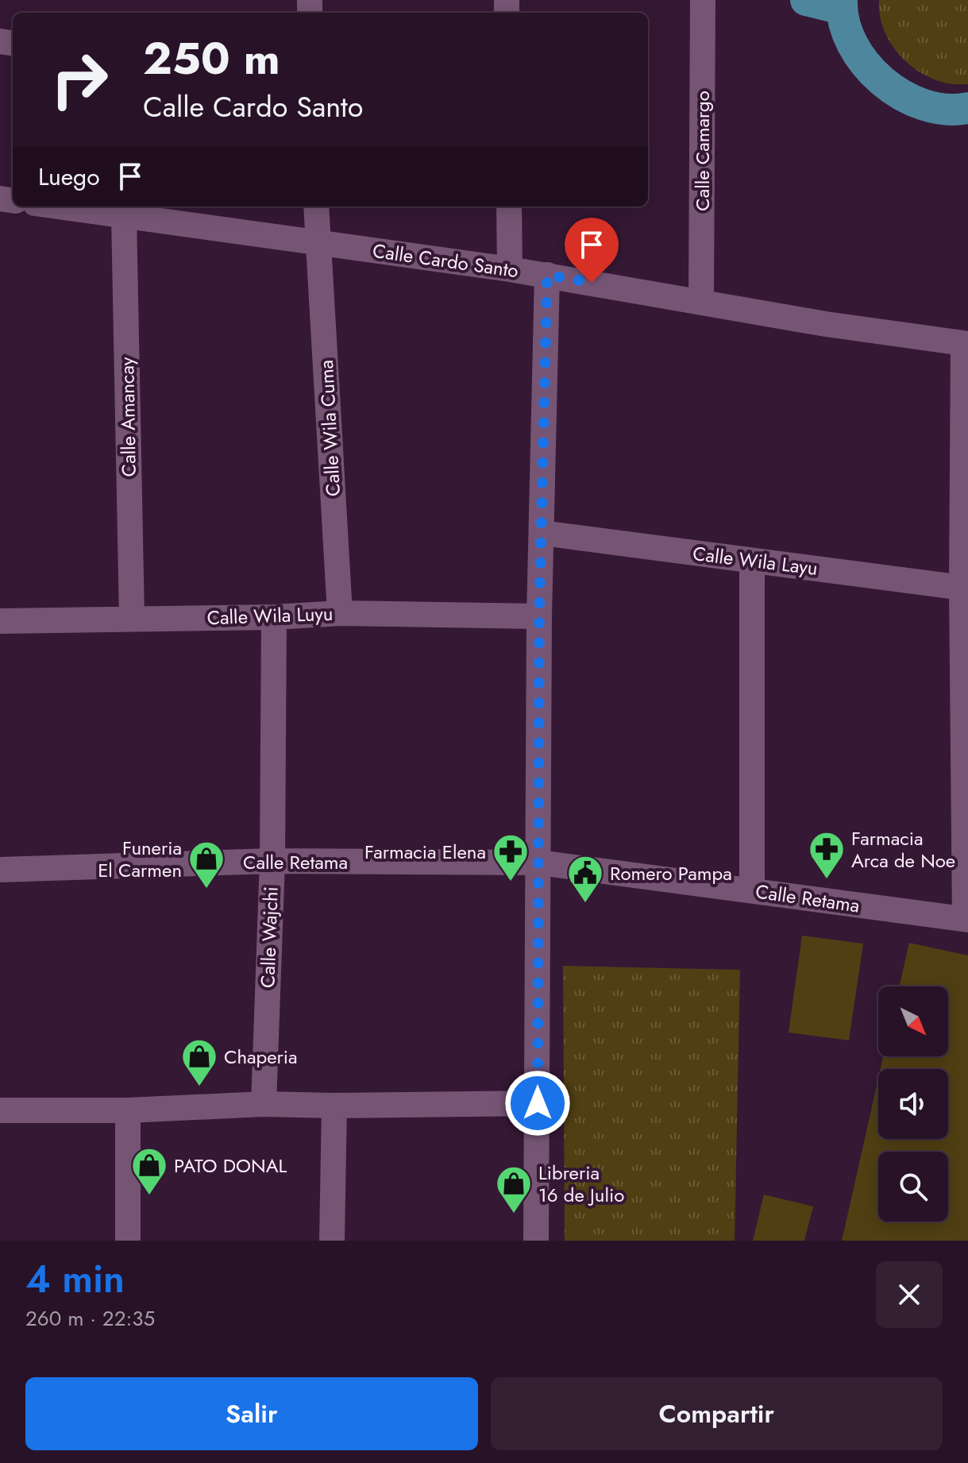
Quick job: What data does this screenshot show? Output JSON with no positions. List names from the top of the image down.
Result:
{
  "streets": {
    "street": [
      "Calle Camargo",
      "Calle Cardo Santo",
      "Calle Amancay",
      "Calle Wila Cuma",
      "Calle Wila Layu",
      "Calle Wila Luyu",
      "Calle Retama",
      "Calle Wajchi"
    ]
  },
  "crossings": [
    ["Calle Camargo", "Calle Cardo Santo"],
    ["Calle Cardo Santo", "Calle Amancay"],
    ["Calle Cardo Santo", "Calle Wila Cuma"],
    ["Calle Amancay", "Calle Wila Luyu"],
    ["Calle Wila Cuma", "Calle Wila Luyu"],
    ["Calle Wila Luyu", "Calle Wajchi"],
    ["Calle Retama", "Calle Wajchi"]
  ],
  "places": {
    "pharmacy": ["Farmacia Arca de Noe", "Farmacia Elena"],
    "shop": [
      "Funeria El Carmen",
      "Chaperia",
      "PATO DONAL",
      "Libreria 16 de Julio"
    ],
    "public building": ["Romero Pampa"]
  },
  "north": "bottom right",
  "page": {
    "turn": ["250 m", "Calle Cardo Santo"],
    "then": "Luego",
    "heading": ["4 min", "260 m · 22:35"],
    "buttons": ["Salir", "Compartir"]
  }
}
